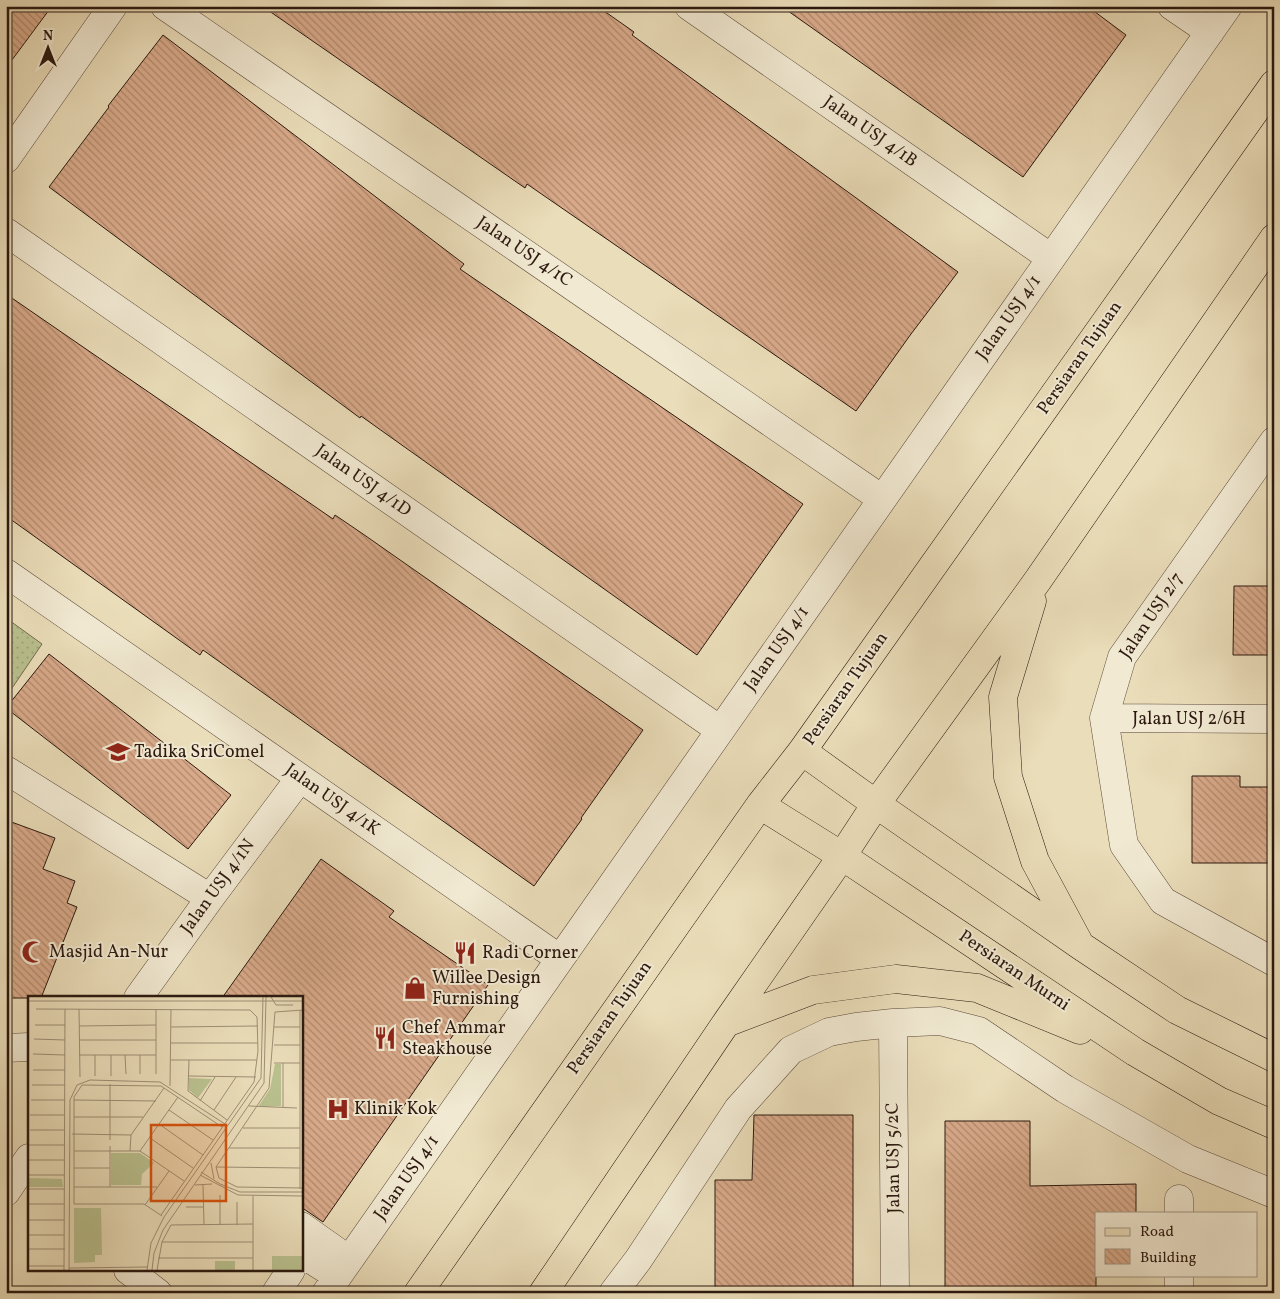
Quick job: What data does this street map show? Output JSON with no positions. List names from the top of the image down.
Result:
{
  "streets": {
    "main road": ["Persiaran Tujuan", "Persiaran Murni"],
    "street": [
      "Jalan USJ 4/1B",
      "Jalan USJ 4/1C",
      "Jalan USJ 4/1",
      "Jalan USJ 4/1D",
      "Jalan USJ 2/7",
      "Jalan USJ 2/6H",
      "Jalan USJ 4/1K",
      "Jalan USJ 4/1N",
      "Jalan USJ 5/2C"
    ]
  },
  "crossings": [
    ["Jalan USJ 4/1B", "Jalan USJ 4/1"],
    ["Jalan USJ 4/1C", "Jalan USJ 4/1"],
    ["Jalan USJ 4/1", "Jalan USJ 4/1D"],
    ["Jalan USJ 4/1", "Jalan USJ 4/1K"],
    ["Persiaran Tujuan", "Persiaran Murni"],
    ["Jalan USJ 2/7", "Jalan USJ 2/6H"],
    ["Jalan USJ 4/1K", "Jalan USJ 4/1N"]
  ],
  "places": {
    "school or university": ["Tadika SriComel"],
    "mosque": ["Masjid An-Nur"],
    "restaurant": ["Radi Corner", "Chef Ammar Steakhouse"],
    "shop": ["Willee Design Furnishing"],
    "hospital": ["Klinik Kok"]
  },
  "legend": ["Road", "Building"],
  "north": "top"
}
